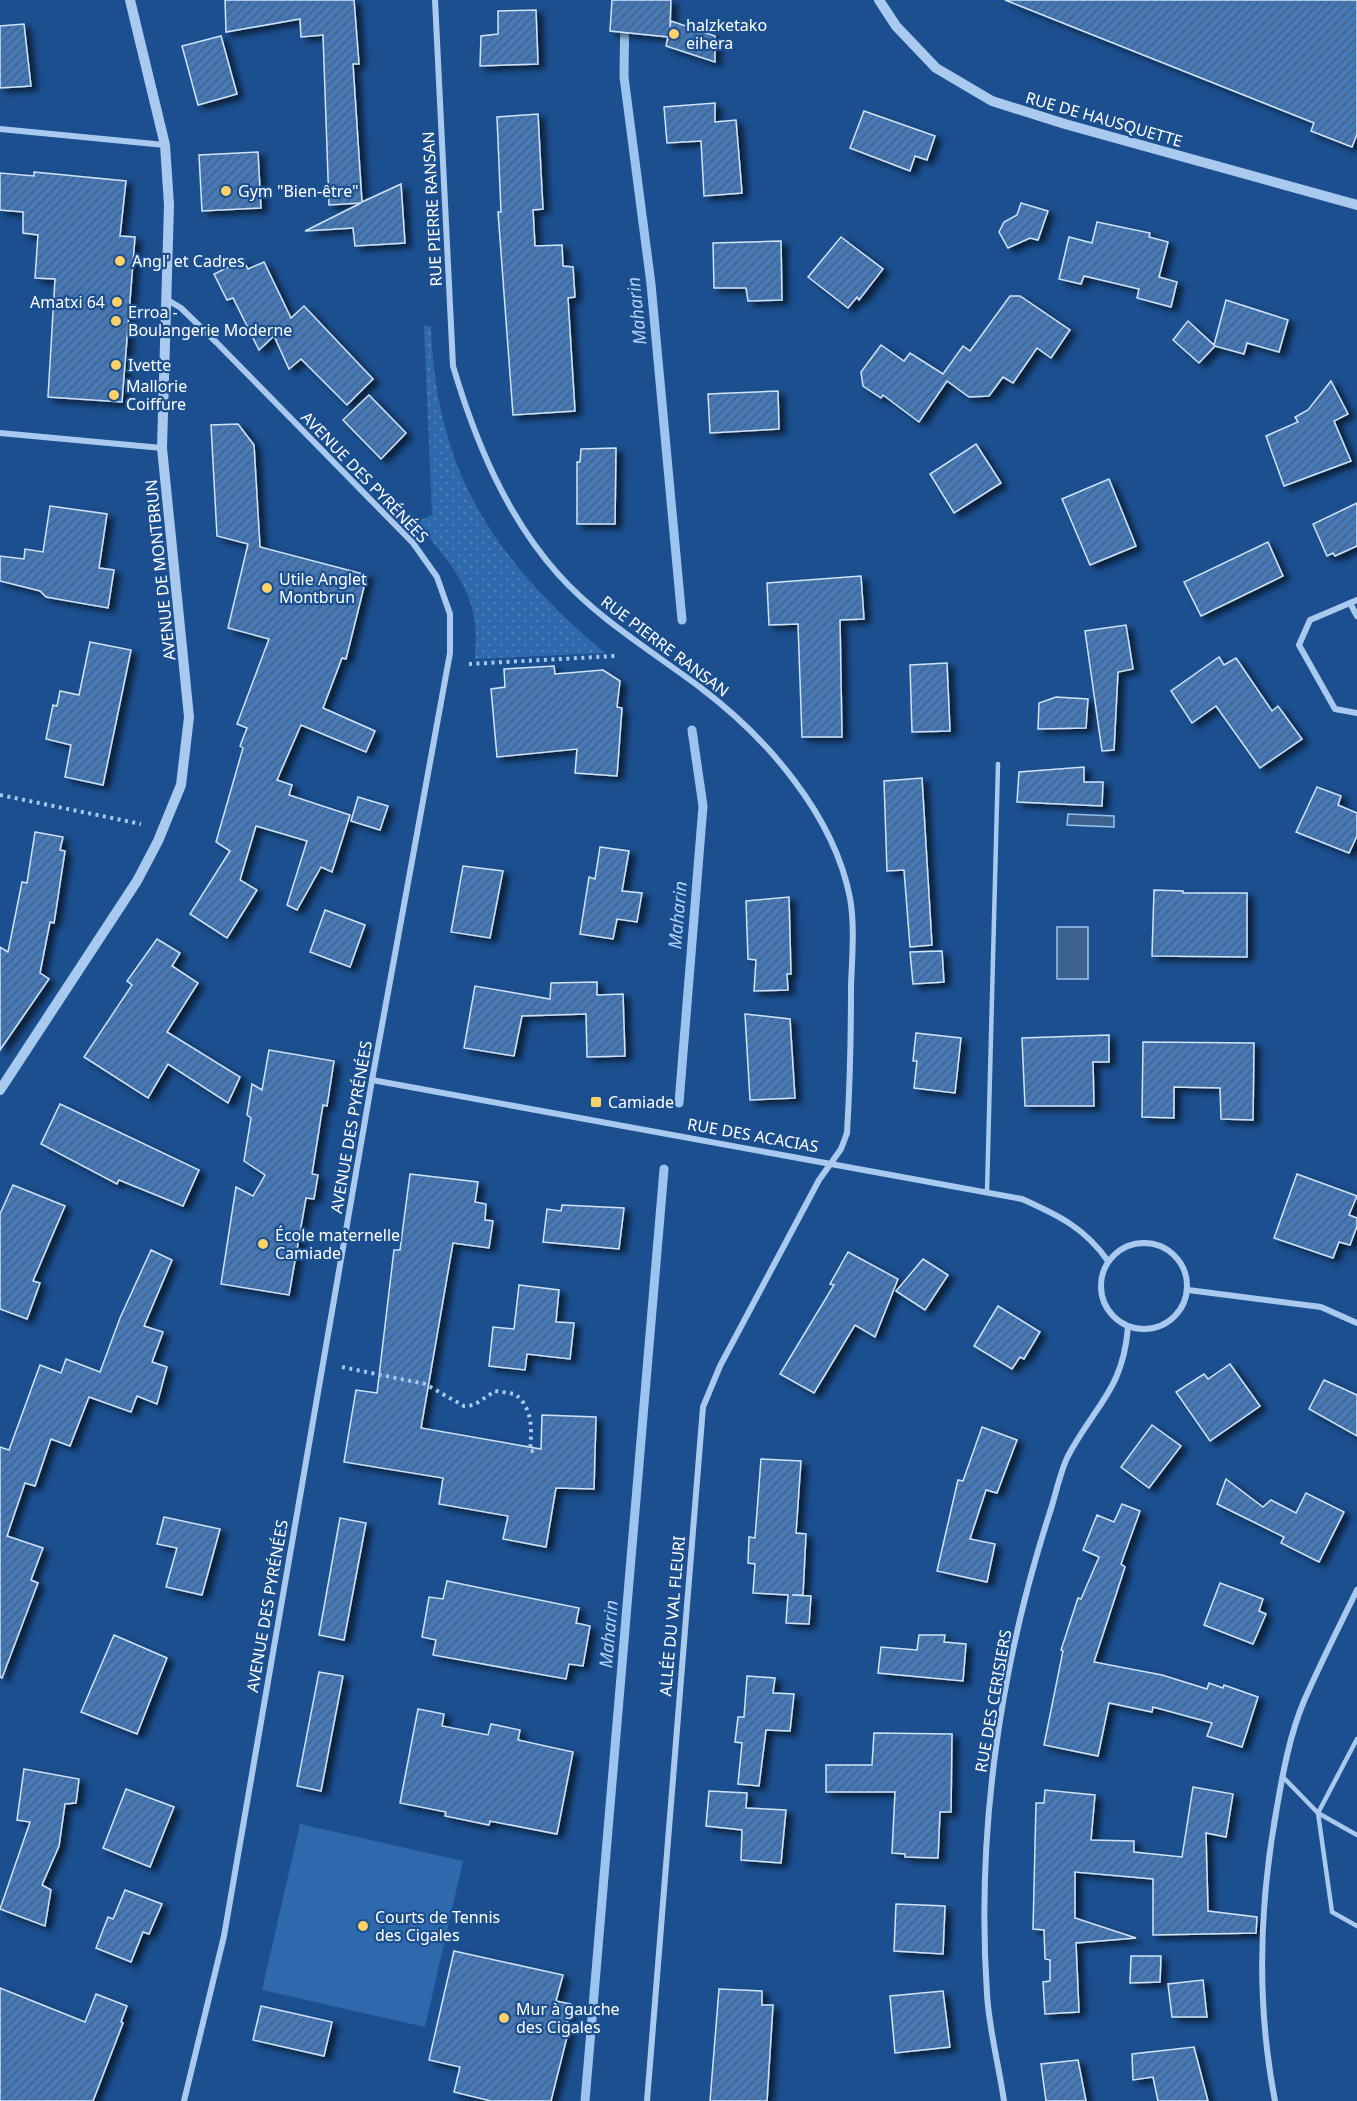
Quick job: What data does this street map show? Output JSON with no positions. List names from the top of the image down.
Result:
{
  "streets": {
    "street": [
      "RUE DE HAUSQUETTE",
      "RUE PIERRE RANSAN",
      "AVENUE DES PYRÉNÉES",
      "AVENUE DE MONTBRUN",
      "RUE DES ACACIAS",
      "ALLÉE DU VAL FLEURI",
      "RUE DES CERISIERS"
    ]
  },
  "crossings": [
    ["RUE PIERRE RANSAN", "RUE DES ACACIAS"],
    ["RUE PIERRE RANSAN", "ALLÉE DU VAL FLEURI"],
    ["AVENUE DES PYRÉNÉES", "AVENUE DE MONTBRUN"],
    ["AVENUE DES PYRÉNÉES", "RUE DES ACACIAS"],
    ["RUE DES ACACIAS", "ALLÉE DU VAL FLEURI"],
    ["RUE DES ACACIAS", "RUE DES CERISIERS"]
  ],
  "water": ["Maharin"],
  "places": {
    "other": [
      "halzketako eihera",
      "Gym \"Bien-être\"",
      "Angl' et Cadres",
      "Amatxi 64",
      "Erroa - Boulangerie Moderne",
      "Ivette",
      "Mallorie Coiffure",
      "Utile Anglet Montbrun",
      "École maternelle Camiade",
      "Courts de Tennis des Cigales",
      "Mur à gauche des Cigales"
    ],
    "transit": ["Camiade"]
  }
}
